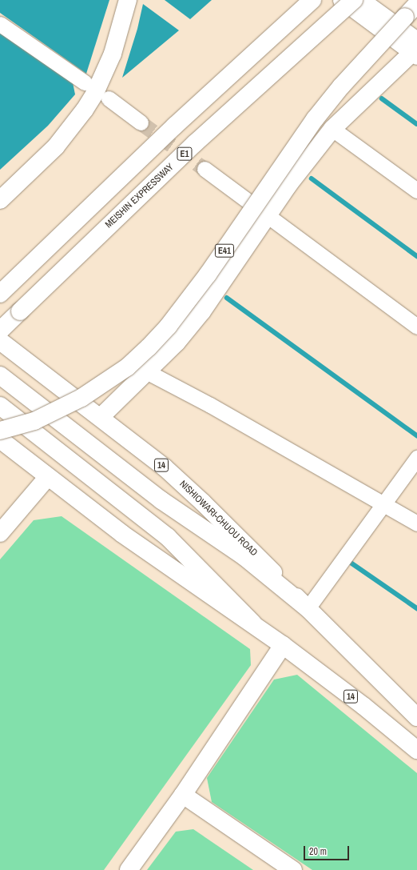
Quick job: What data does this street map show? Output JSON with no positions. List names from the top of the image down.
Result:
{
  "streets": {
    "main road": [
      "E1",
      "MEISHIN EXPRESSWAY",
      "E41",
      "14",
      "NISHIOWARI-CHUOU ROAD"
    ]
  },
  "scale_bar": "20 m"
}
